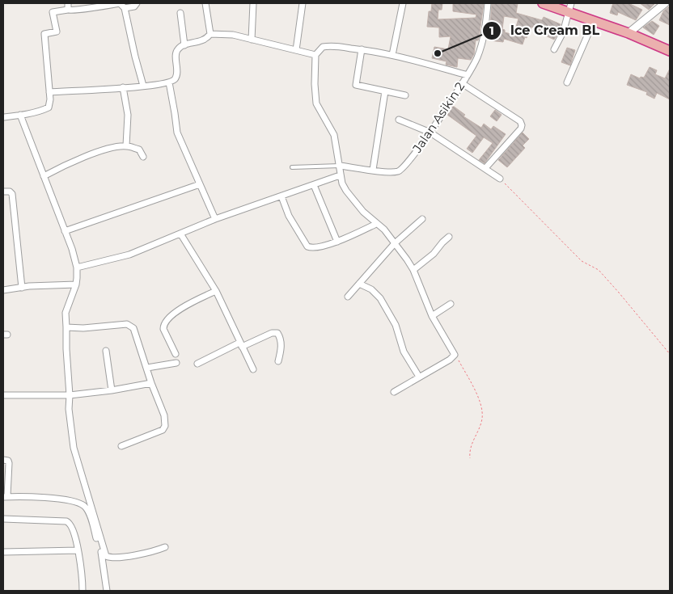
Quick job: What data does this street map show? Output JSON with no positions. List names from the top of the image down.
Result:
{
  "streets": {
    "street": ["Jalan Asikin 2"]
  },
  "places": ["Ice Cream BL"]
}
